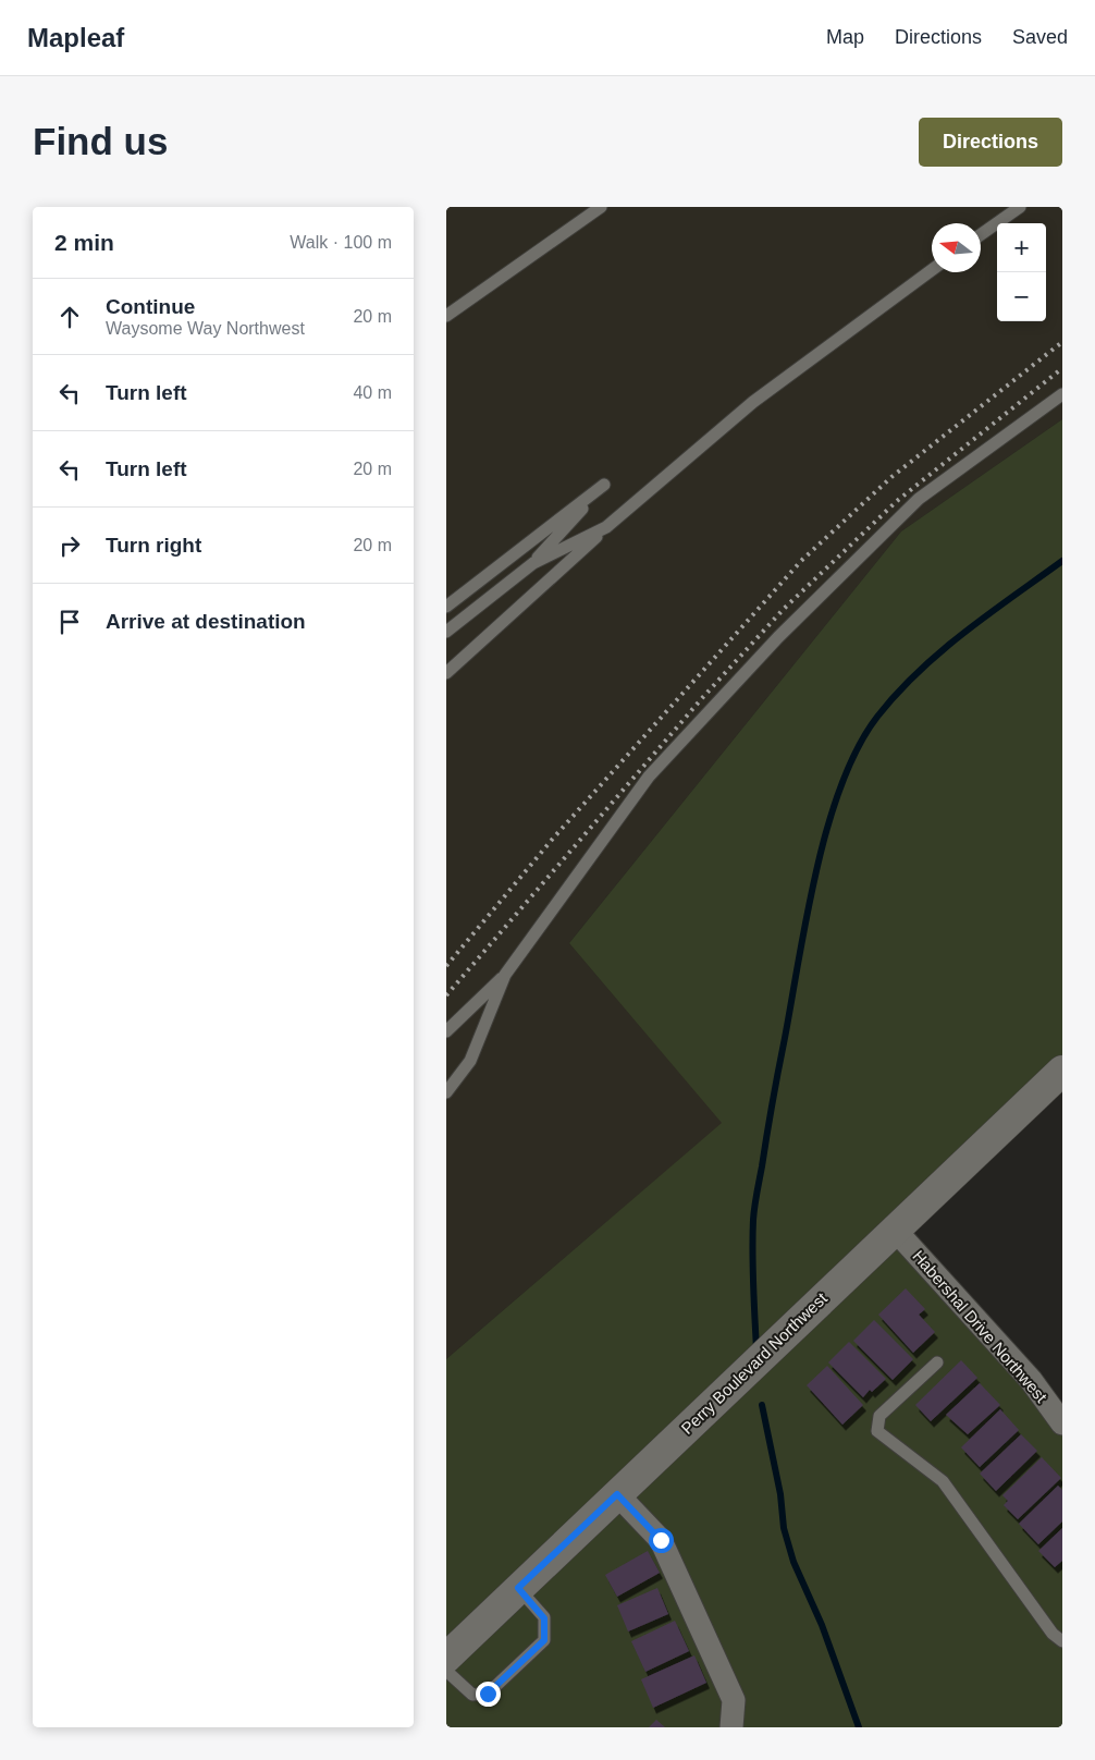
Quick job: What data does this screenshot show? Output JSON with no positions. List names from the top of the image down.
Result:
{
  "streets": {
    "street": ["Habershal Drive Northwest", "Perry Boulevard Northwest"]
  },
  "crossings": [
    ["Habershal Drive Northwest", "Perry Boulevard Northwest"]
  ],
  "north": "left",
  "page": {
    "header": "Mapleaf",
    "nav": ["Map", "Directions", "Saved"],
    "buttons": "Directions",
    "title": "Find us",
    "heading": ["2 min", "Walk · 100 m"],
    "map_buttons": ["+", "−"],
    "list": [
      ["Continue", "Waysome Way Northwest", "20 m"],
      ["Turn left", "40 m"],
      ["Turn left", "20 m"],
      ["Turn right", "20 m"],
      "Arrive at destination"
    ]
  }
}
